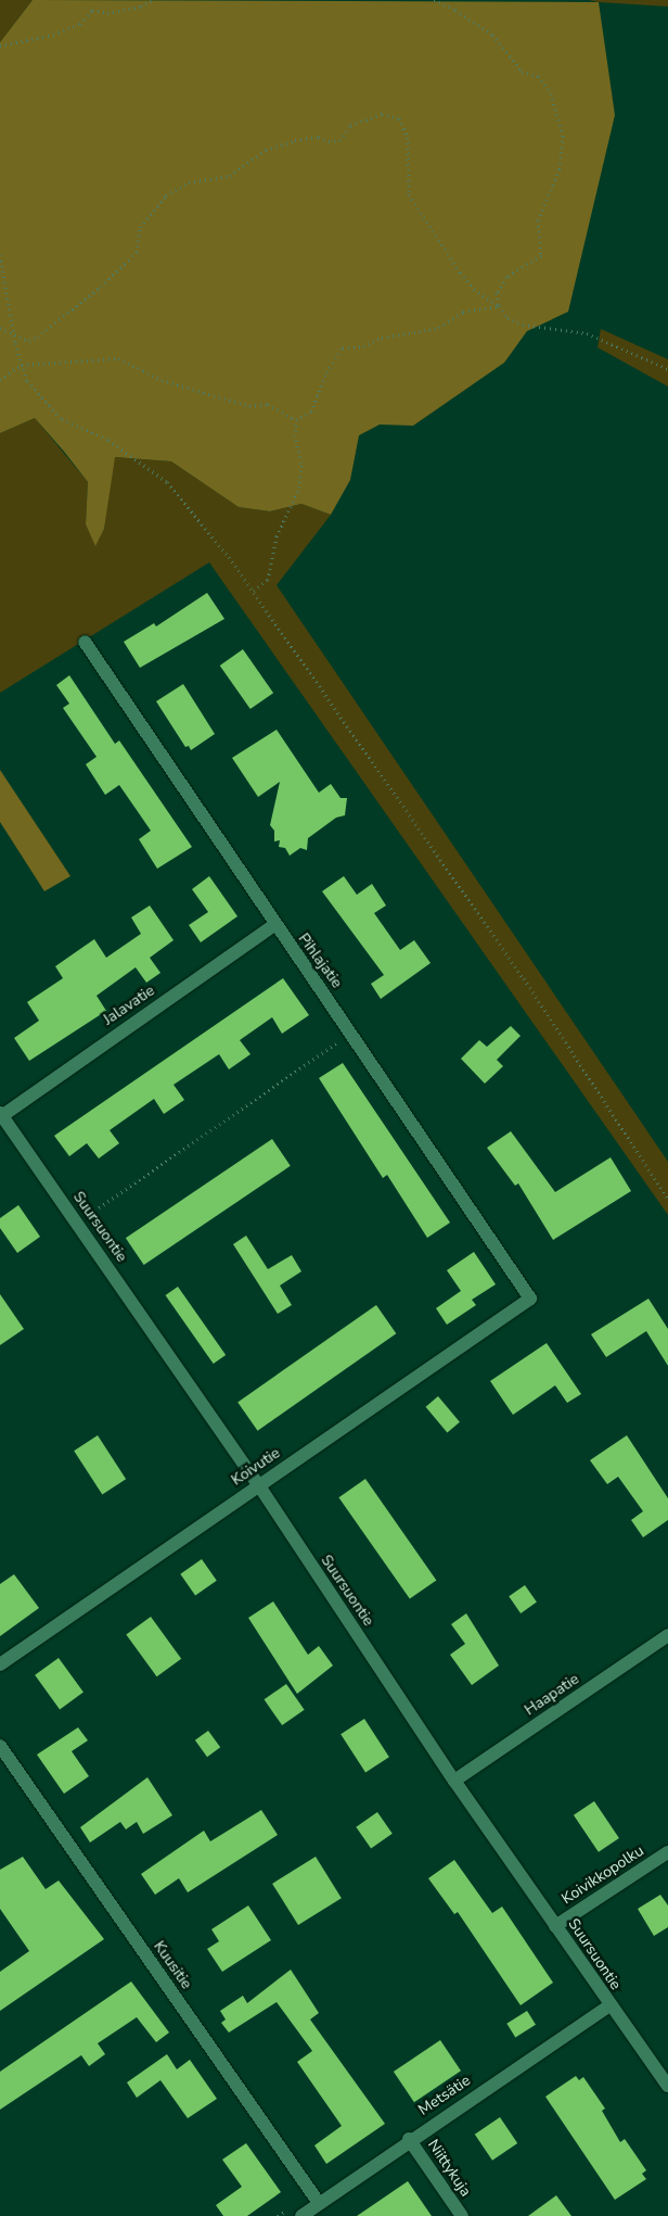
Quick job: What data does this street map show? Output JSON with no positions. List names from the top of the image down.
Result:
{
  "streets": {
    "street": [
      "Pihlajatie",
      "Jalavatie",
      "Suursuontie",
      "Koivutie",
      "Haapatie",
      "Koivikkopolku",
      "Kuusitie",
      "Metsätie",
      "Niittykuja"
    ]
  },
  "crossings": [
    ["Pihlajatie", "Jalavatie"],
    ["Pihlajatie", "Koivutie"],
    ["Jalavatie", "Suursuontie"],
    ["Suursuontie", "Koivutie"],
    ["Suursuontie", "Haapatie"],
    ["Suursuontie", "Koivikkopolku"],
    ["Suursuontie", "Metsätie"],
    ["Kuusitie", "Metsätie"],
    ["Metsätie", "Niittykuja"]
  ]
}
